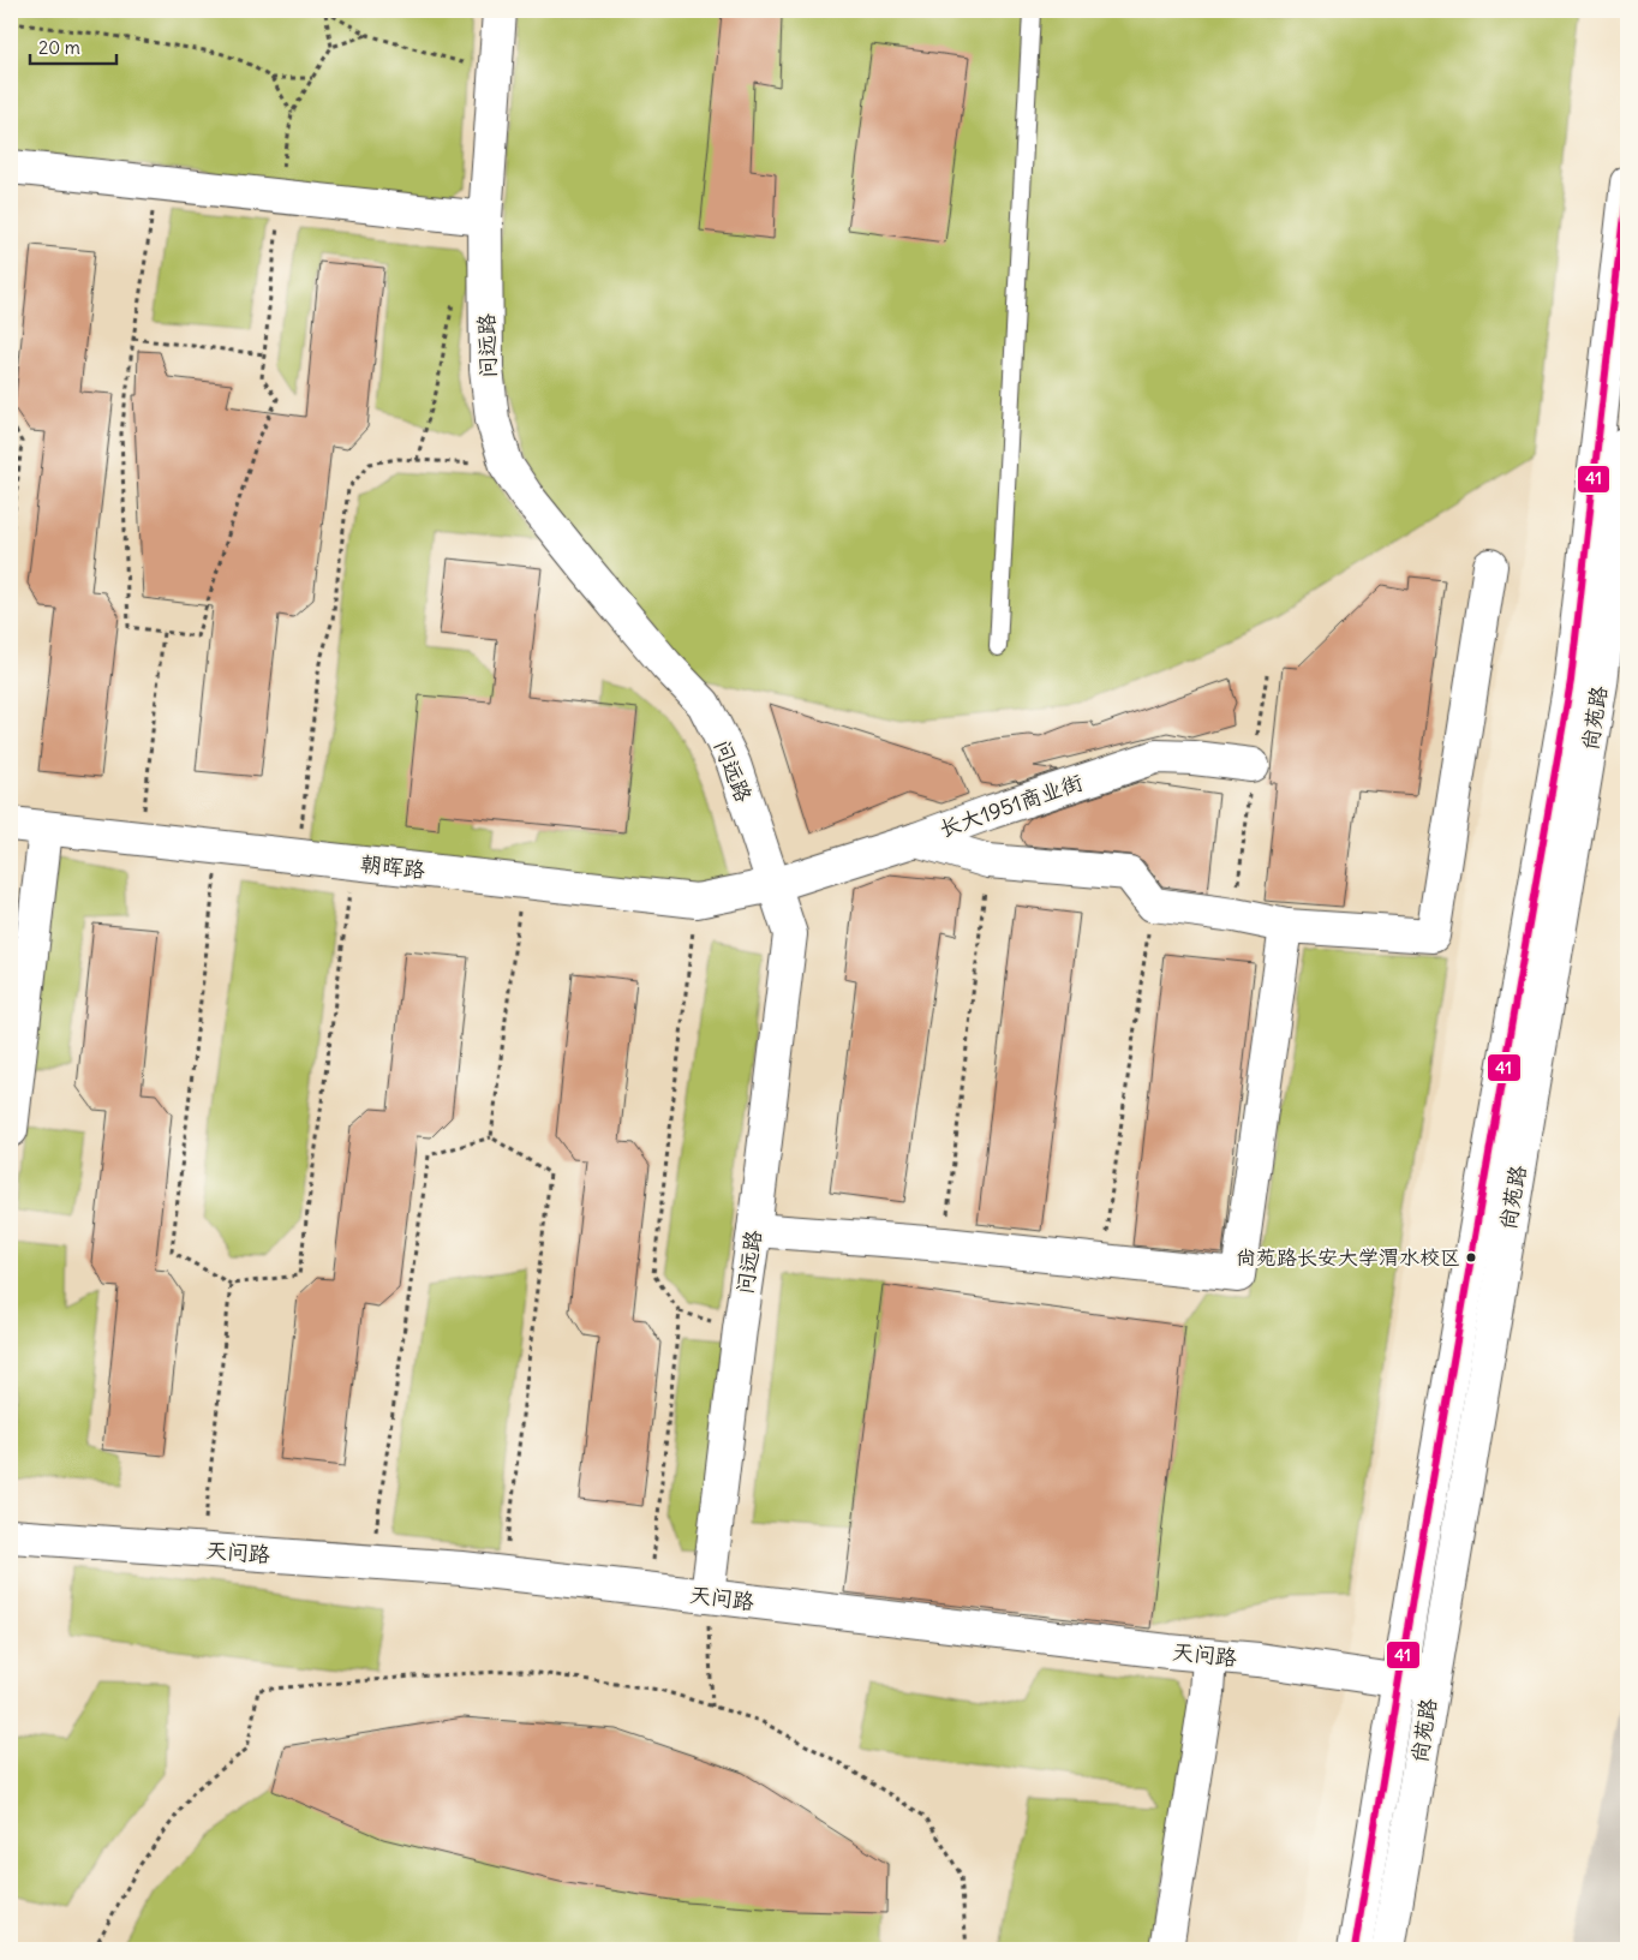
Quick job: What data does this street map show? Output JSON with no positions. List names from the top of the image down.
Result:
{
  "streets": {
    "street": [
      "问远路",
      "尚苑路",
      "长大1951商业街",
      "朝晖路",
      "天问路"
    ]
  },
  "crossings": [
    ["问远路", "长大1951商业街"],
    ["问远路", "朝晖路"],
    ["问远路", "天问路"],
    ["尚苑路", "天问路"],
    ["长大1951商业街", "朝晖路"]
  ],
  "places": ["尚苑路长安大学渭水校区"],
  "lines": ["transit line 41"],
  "scale_bar": "20 m"
}
